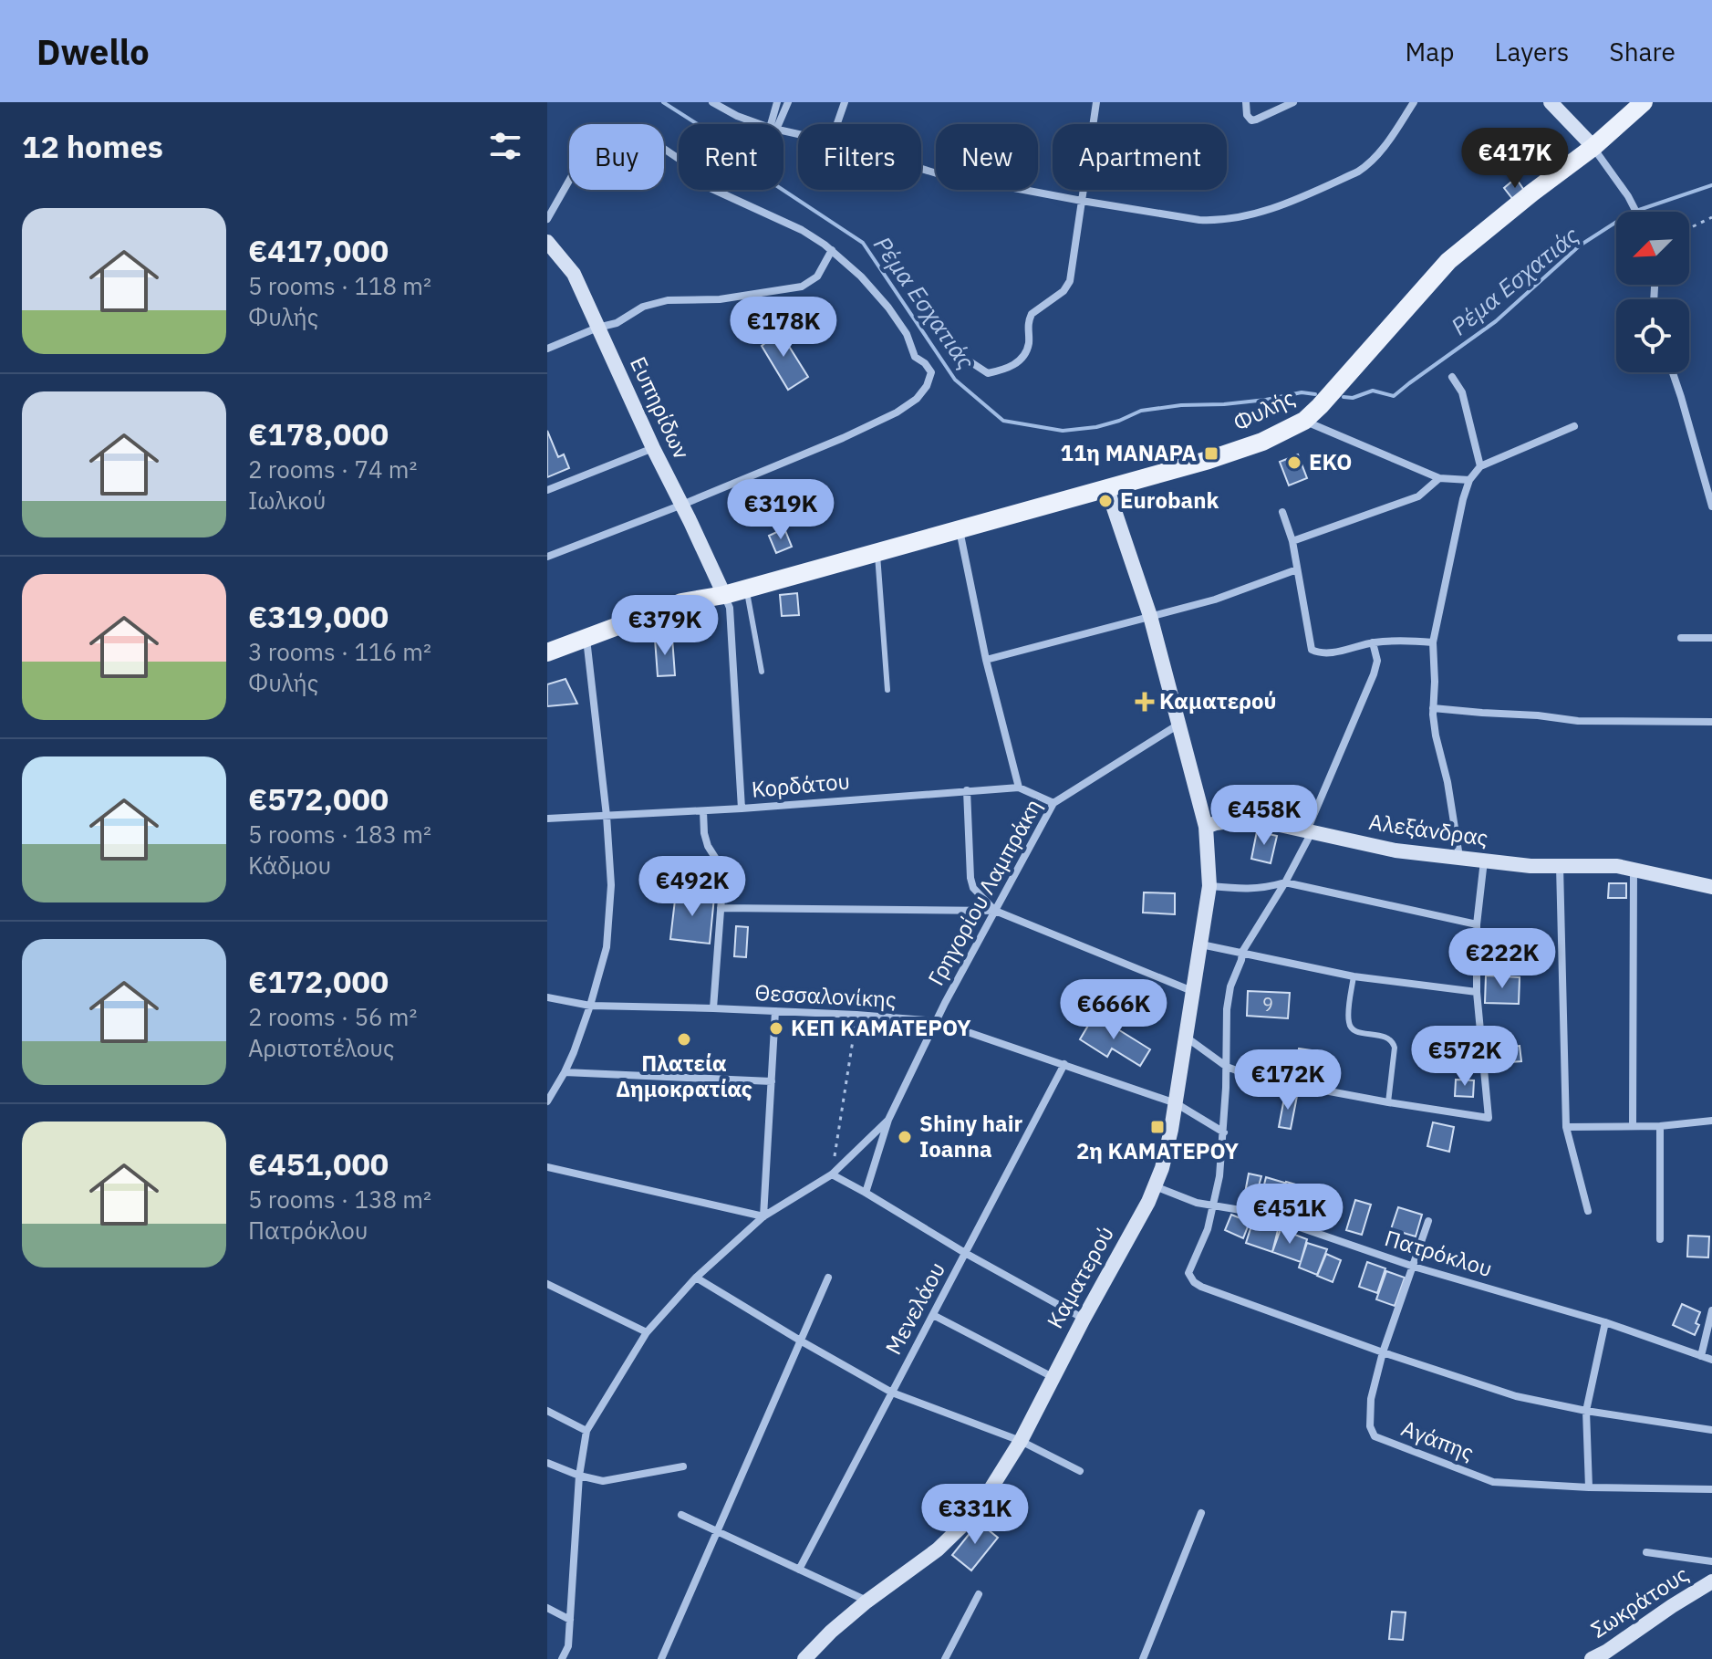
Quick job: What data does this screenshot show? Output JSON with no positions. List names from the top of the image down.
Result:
{
  "streets": {
    "main road": ["Φυλής"],
    "street": [
      "Ευπηρίδων",
      "Κορδάτου",
      "Αλεξάνδρας",
      "Γρηγορίου Λαμπράκη",
      "Θεσσαλονίκης",
      "Πατρόκλου",
      "Καματερού",
      "Μενελάου",
      "Αγάπης",
      "Σωκράτους"
    ]
  },
  "crossings": [
    ["Ευπηρίδων", "Φυλής"],
    ["Φυλής", "Καματερού"],
    ["Κορδάτου", "Γρηγορίου Λαμπράκη"],
    ["Αλεξάνδρας", "Καματερού"],
    ["Γρηγορίου Λαμπράκη", "Θεσσαλονίκης"],
    ["Γρηγορίου Λαμπράκη", "Καματερού"],
    ["Θεσσαλονίκης", "Καματερού"],
    ["Θεσσαλονίκης", "Μενελάου"],
    ["Πατρόκλου", "Καματερού"],
    ["Πατρόκλου", "Αγάπης"]
  ],
  "water": ["Ρέμα Εσχατιάς"],
  "places": {
    "transit": ["11η ΜΑΝΑΡΑ", "2η ΚΑΜΑΤΕΡΟΥ"],
    "other": [
      "EKO",
      "Eurobank",
      "ΚΕΠ ΚΑΜΑΤΕΡΟΥ",
      "Πλατεία Δημοκρατίας",
      "Shiny hair Ioanna"
    ],
    "health": ["Καματερού"]
  },
  "house_numbers": ["9"],
  "north": "bottom left",
  "page": {
    "header": "Dwello",
    "nav": ["Map", "Layers", "Share"],
    "heading": "12 homes",
    "chip": [
      "Buy",
      "Rent",
      "Filters",
      "New",
      "Apartment"
    ],
    "price": [
      "€417K",
      "€178K",
      "€319K",
      "€379K",
      "€458K",
      "€492K",
      "€222K",
      "€666K",
      "€572K",
      "€172K",
      "€451K",
      "€331K"
    ],
    "list": [
      {
        "name": "€417,000",
        "note": "5 rooms · 118 m² · Φυλής"
      },
      {
        "name": "€178,000",
        "note": "2 rooms · 74 m² · Ιωλκού"
      },
      {
        "name": "€319,000",
        "note": "3 rooms · 116 m² · Φυλής"
      },
      {
        "name": "€572,000",
        "note": "5 rooms · 183 m² · Κάδμου"
      },
      {
        "name": "€172,000",
        "note": "2 rooms · 56 m² · Αριστοτέλους"
      },
      {
        "name": "€451,000",
        "note": "5 rooms · 138 m² · Πατρόκλου"
      }
    ]
  }
}
